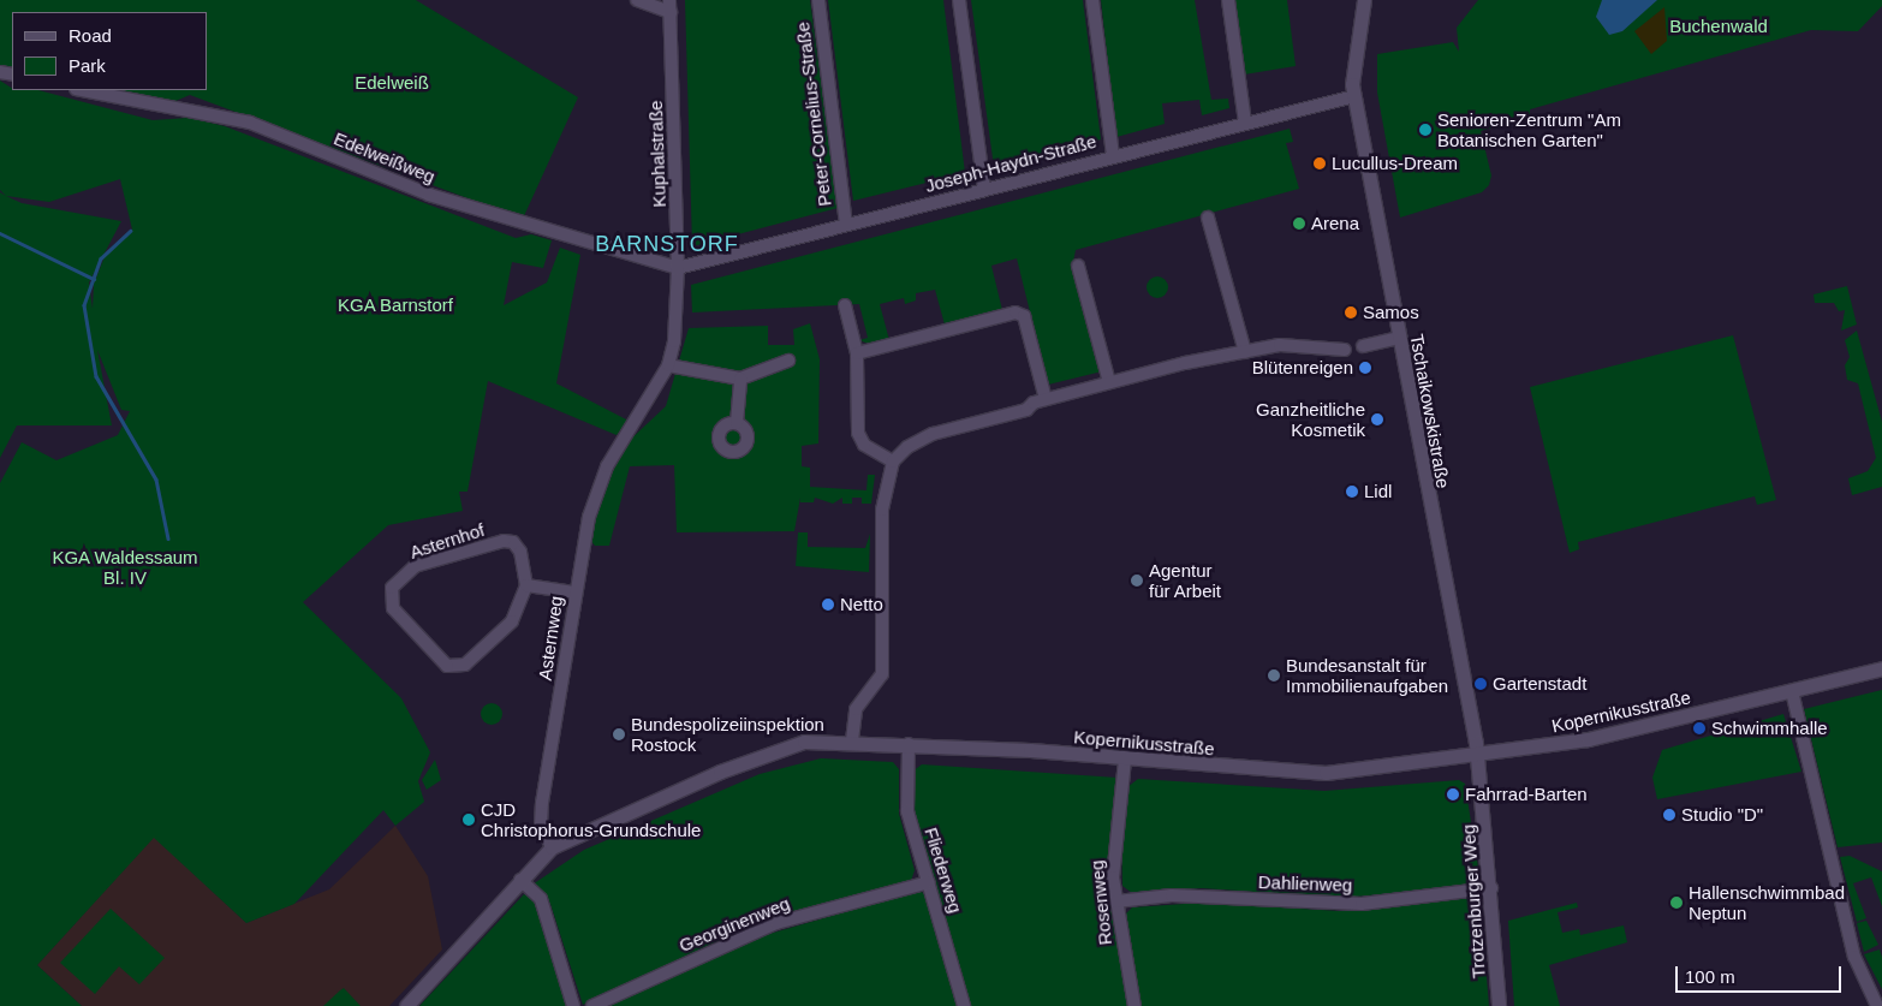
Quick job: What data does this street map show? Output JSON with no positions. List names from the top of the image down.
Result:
{
  "streets": {
    "street": [
      "Peter-Cornelius-Straße",
      "Kuphalstraße",
      "Edelweißweg",
      "Joseph-Haydn-Straße",
      "Tschaikowskistraße",
      "Asternhof",
      "Asternweg",
      "Kopernikusstraße",
      "Fliederweg",
      "Dahlienweg",
      "Trotzenburger Weg",
      "Rosenweg",
      "Georginenweg"
    ]
  },
  "crossings": [
    ["Peter-Cornelius-Straße", "Joseph-Haydn-Straße"],
    ["Kuphalstraße", "Edelweißweg"],
    ["Kuphalstraße", "Joseph-Haydn-Straße"],
    ["Kuphalstraße", "Asternweg"],
    ["Edelweißweg", "Joseph-Haydn-Straße"],
    ["Joseph-Haydn-Straße", "Tschaikowskistraße"],
    ["Tschaikowskistraße", "Kopernikusstraße"],
    ["Tschaikowskistraße", "Trotzenburger Weg"],
    ["Asternweg", "Kopernikusstraße"],
    ["Kopernikusstraße", "Fliederweg"],
    ["Kopernikusstraße", "Trotzenburger Weg"],
    ["Kopernikusstraße", "Rosenweg"],
    ["Fliederweg", "Georginenweg"],
    ["Dahlienweg", "Trotzenburger Weg"],
    ["Dahlienweg", "Rosenweg"]
  ],
  "districts": ["BARNSTORF"],
  "parks": [
    "Buchenwald",
    "Edelweiß",
    "KGA Barnstorf",
    "KGA Waldessaum Bl. IV"
  ],
  "places": [
    "Senioren-Zentrum \"Am Botanischen Garten\"",
    "Lucullus-Dream",
    "Arena",
    "Samos",
    "Blütenreigen",
    "Ganzheitliche Kosmetik",
    "Lidl",
    "Agentur für Arbeit",
    "Netto",
    "Bundesanstalt für Immobilienaufgaben",
    "Gartenstadt",
    "Schwimmhalle",
    "Bundespolizeiinspektion Rostock",
    "Fahrrad-Barten",
    "Studio \"D\"",
    "CJD Christophorus-Grundschule",
    "Hallenschwimmbad Neptun"
  ],
  "legend": ["Road", "Park"],
  "scale_bar": "100 m"
}
